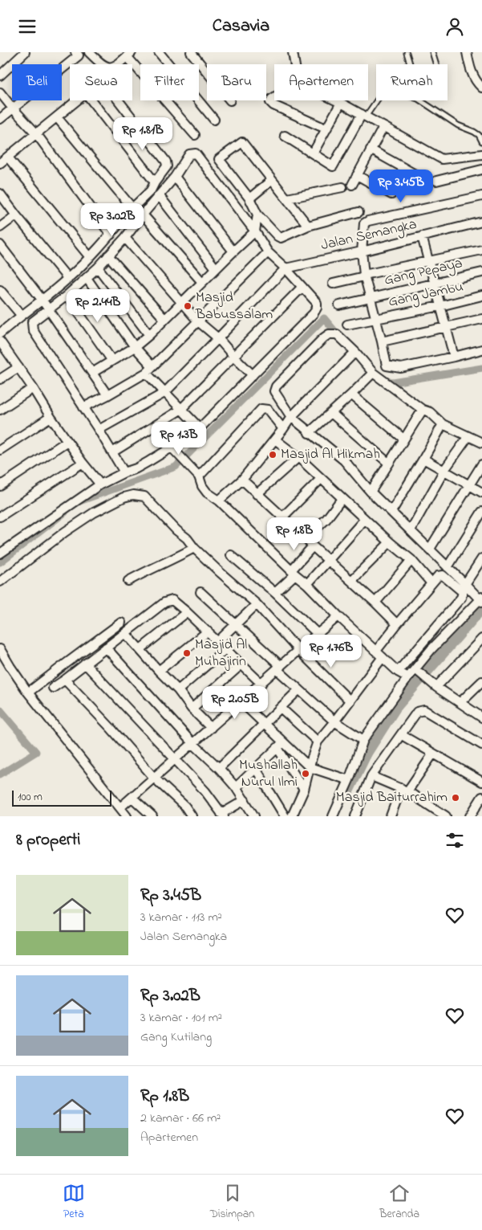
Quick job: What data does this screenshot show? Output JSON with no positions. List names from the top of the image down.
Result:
{
  "streets": {
    "street": ["Jalan Semangka", "Gang Pepaya", "Gang Jambu"]
  },
  "places": [
    "Masjid Babussalam",
    "Masjid Al Hikmah",
    "Masjid Al Muhajirin",
    "Mushallah Nurul Ilmi",
    "Masjid Baiturrahim"
  ],
  "scale_bar": "100 m",
  "page": {
    "header": "Casavia",
    "chip": [
      "Beli",
      "Sewa",
      "Filter",
      "Baru",
      "Apartemen",
      "Rumah"
    ],
    "price": [
      "Rp 1.81B",
      "Rp 3.45B",
      "Rp 3.02B",
      "Rp 2.44B",
      "Rp 1.3B",
      "Rp 1.8B",
      "Rp 1.76B",
      "Rp 2.05B"
    ],
    "scale": "100 m",
    "heading": "8 properti",
    "list": [
      {
        "name": "Rp 3.45B",
        "note": "3 kamar · 113 m² · Jalan Semangka"
      },
      {
        "name": "Rp 3.02B",
        "note": "3 kamar · 101 m² · Gang Kutilang"
      },
      {
        "name": "Rp 1.8B",
        "note": "2 kamar · 66 m² · Apartemen"
      }
    ],
    "tabs": ["Peta", "Disimpan", "Beranda"]
  }
}
